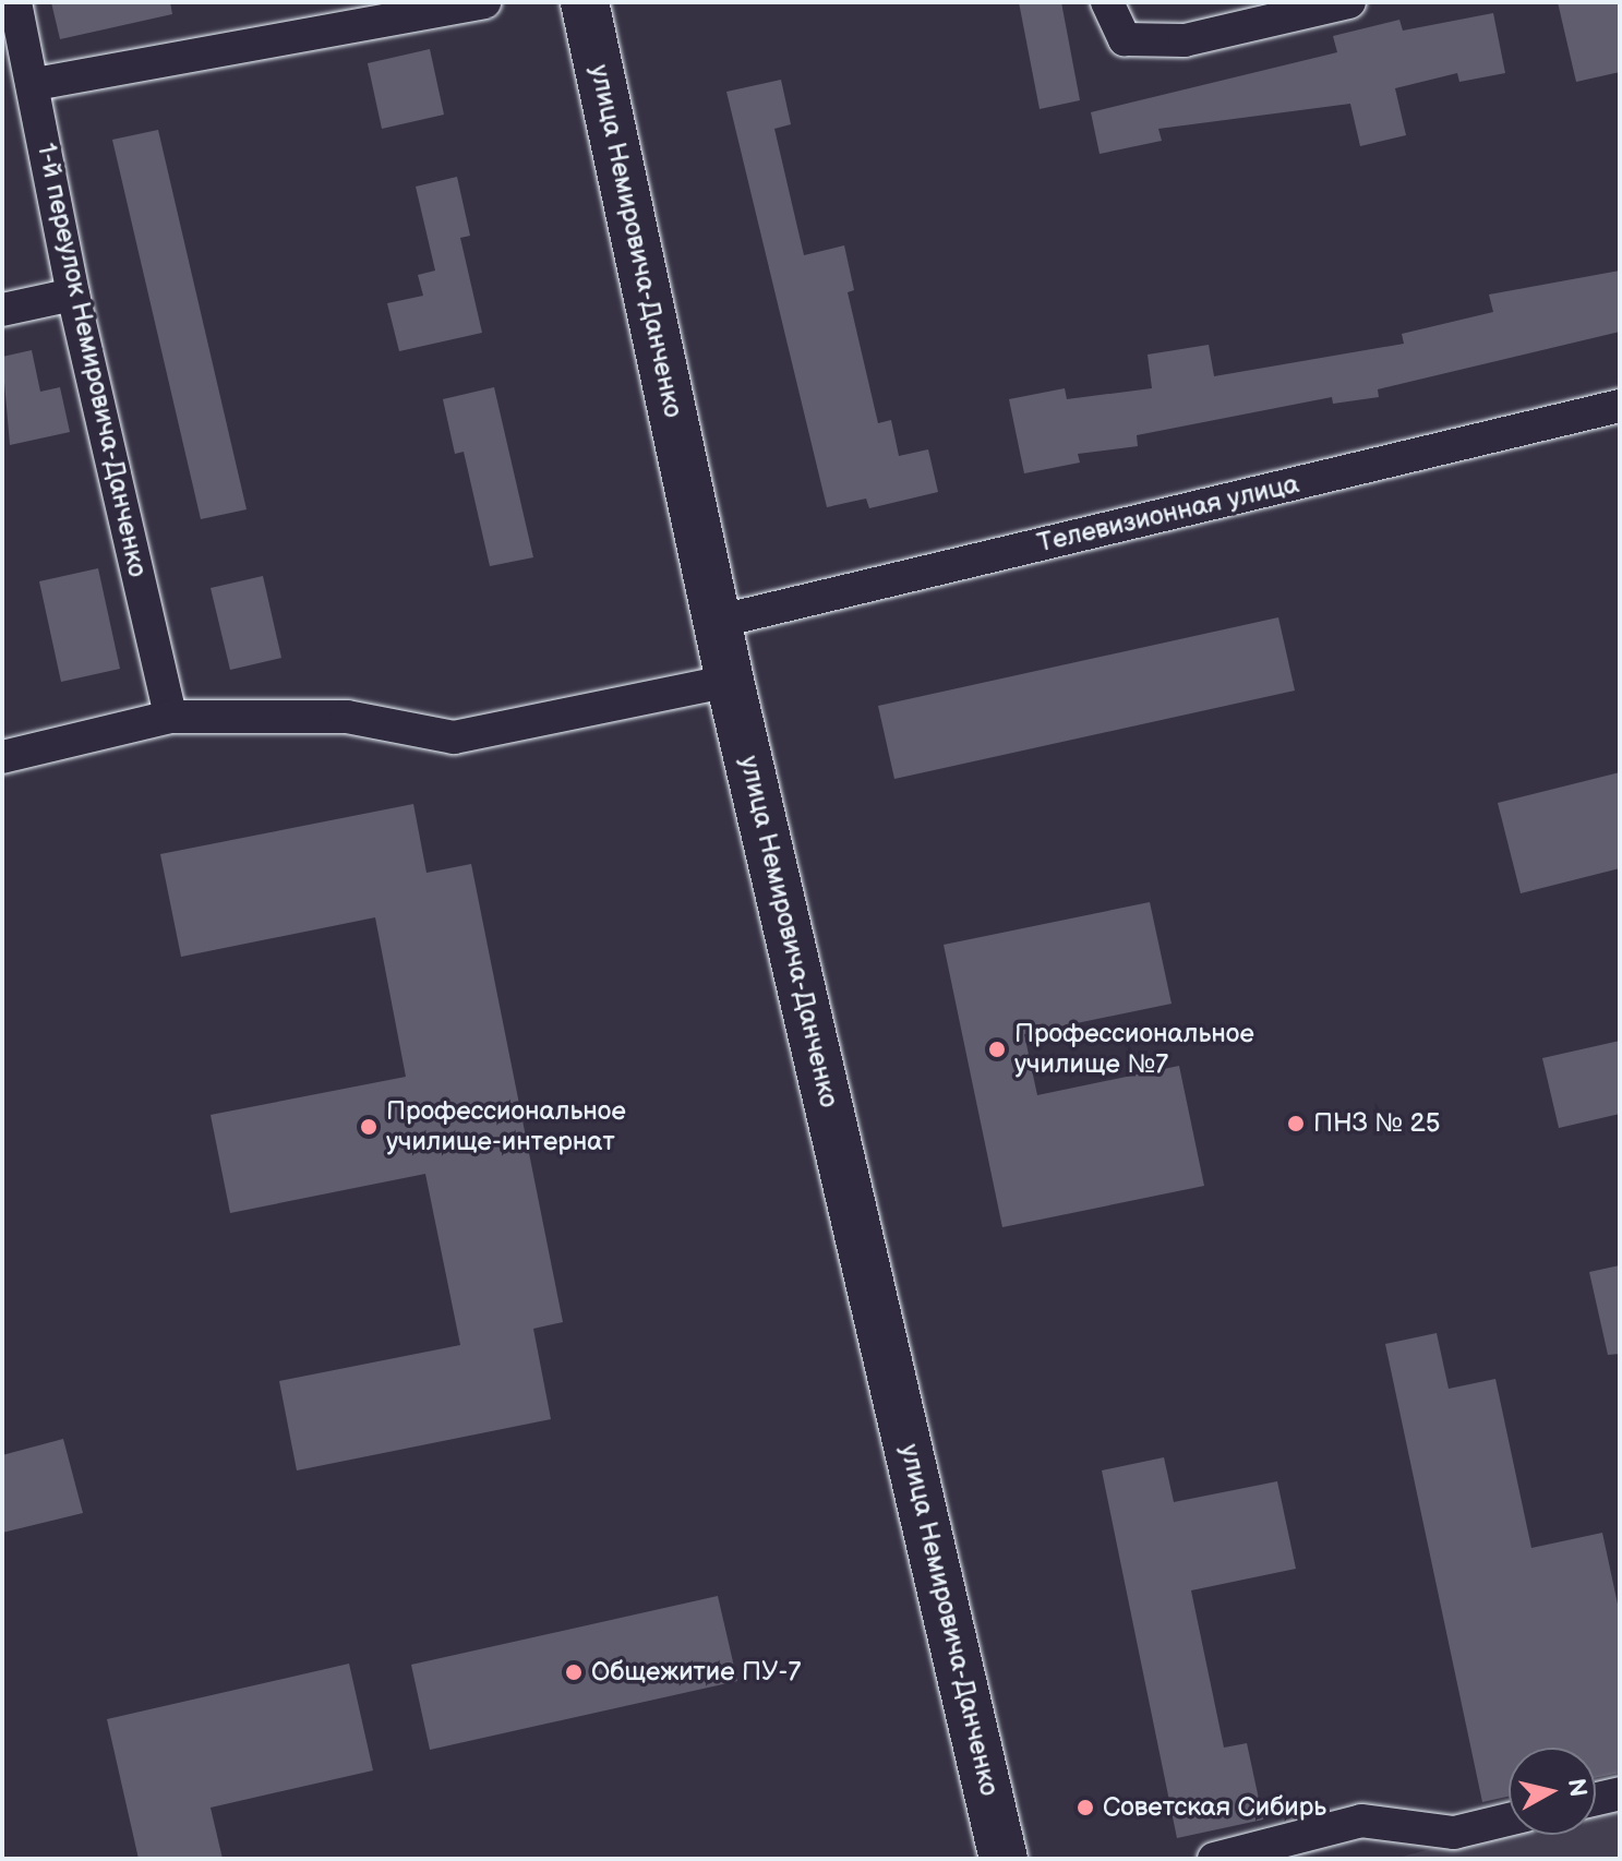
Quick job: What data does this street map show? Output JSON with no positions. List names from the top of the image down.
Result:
{
  "streets": {
    "main road": ["улица Немировича-Данченко"],
    "street": ["1-й переулок Немировича-Данченко", "Телевизионная улица"]
  },
  "crossings": [
    ["улица Немировича-Данченко", "Телевизионная улица"]
  ],
  "places": [
    "Профессиональное училище №7",
    "ПНЗ № 25",
    "Профессиональное училище-интернат",
    "Общежитие ПУ-7",
    "Советская Сибирь"
  ],
  "north": "right"
}
